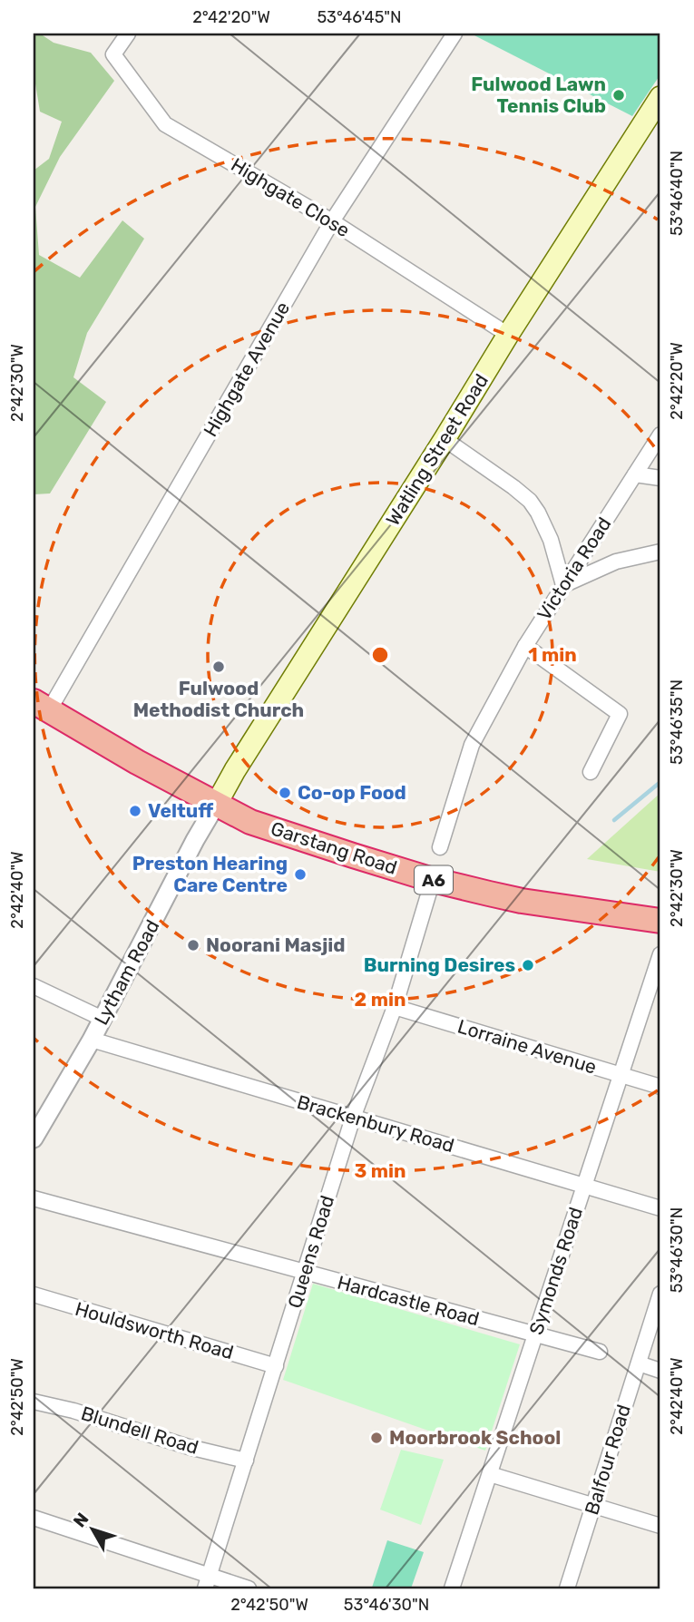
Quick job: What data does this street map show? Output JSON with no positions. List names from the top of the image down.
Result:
{
  "streets": {
    "highway": ["Garstang Road", "A6"],
    "main road": ["Watling Street Road"],
    "street": [
      "Highgate Close",
      "Highgate Avenue",
      "Victoria Road",
      "Lytham Road",
      "Lorraine Avenue",
      "Brackenbury Road",
      "Queens Road",
      "Symonds Road",
      "Hardcastle Road",
      "Houldsworth Road",
      "Blundell Road",
      "Balfour Road"
    ]
  },
  "crossings": [
    ["Highgate Close", "Highgate Avenue"],
    ["Highgate Close", "Watling Street Road"],
    ["Highgate Avenue", "Garstang Road"],
    ["Watling Street Road", "Garstang Road"],
    ["Watling Street Road", "Lytham Road"],
    ["Garstang Road", "Lytham Road"],
    ["Garstang Road", "Queens Road"],
    ["Lytham Road", "Brackenbury Road"],
    ["Lorraine Avenue", "Queens Road"],
    ["Lorraine Avenue", "Symonds Road"],
    ["Brackenbury Road", "Queens Road"],
    ["Brackenbury Road", "Symonds Road"],
    ["Queens Road", "Hardcastle Road"],
    ["Queens Road", "Houldsworth Road"],
    ["Queens Road", "Blundell Road"],
    ["Symonds Road", "Hardcastle Road"]
  ],
  "places": [
    "Fulwood Lawn Tennis Club",
    "Fulwood Methodist Church",
    "Co-op Food",
    "Veltuff",
    "Preston Hearing Care Centre",
    "Noorani Masjid",
    "Burning Desires",
    "Moorbrook School"
  ],
  "north": "top left",
  "coordinates": [
    "2°42'20\"W",
    "53°46'45\"N",
    "53°46'40\"N",
    "2°42'30\"W",
    "53°46'35\"N",
    "2°42'40\"W",
    "53°46'30\"N",
    "2°42'50\"W"
  ],
  "rings": ["1 min", "2 min", "3 min"]
}
